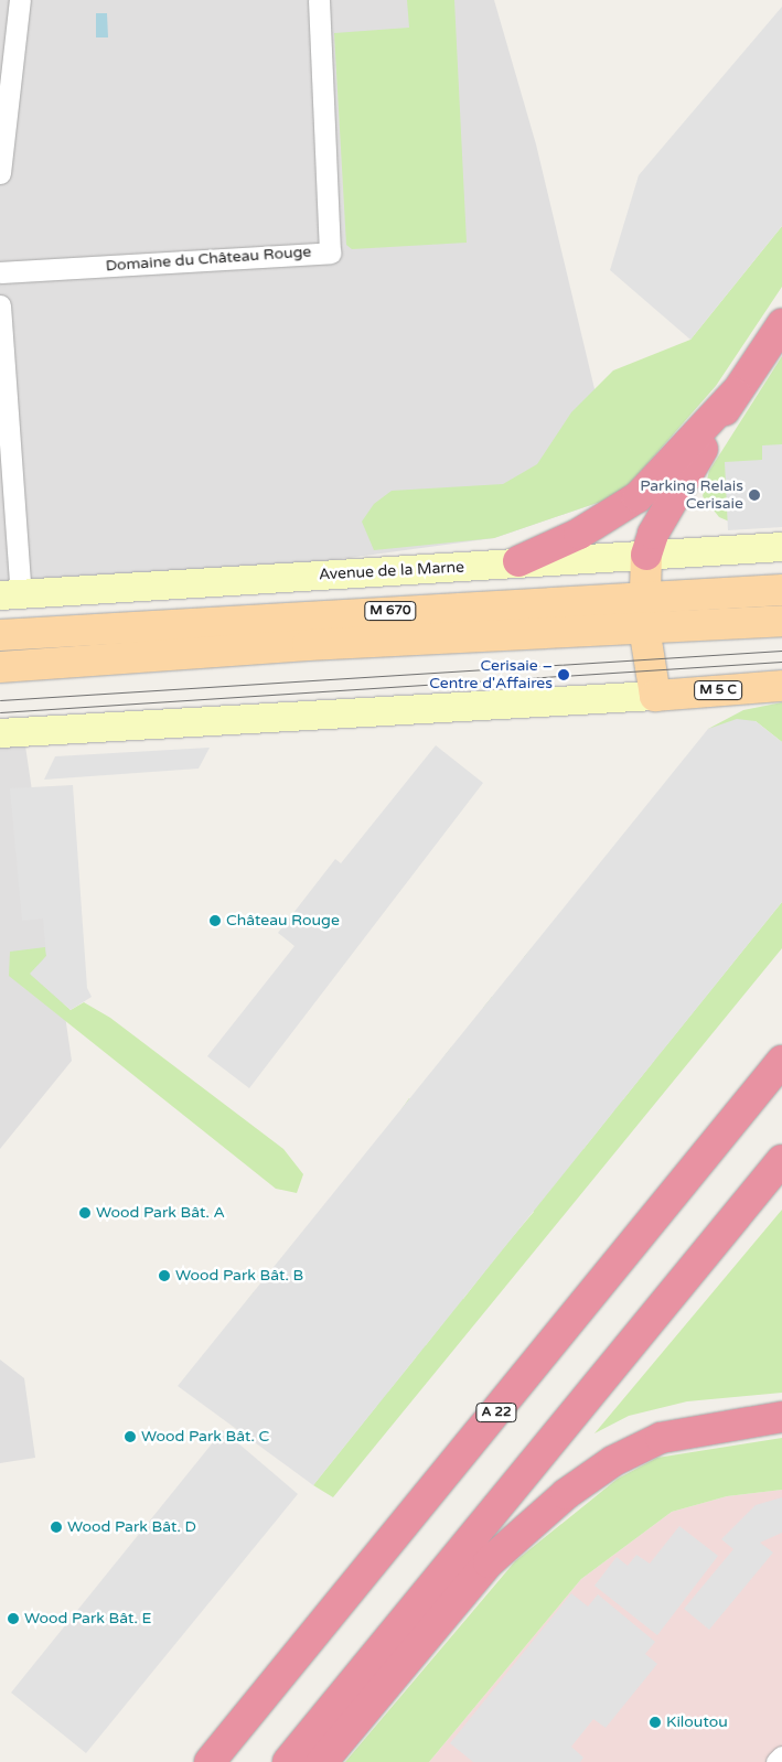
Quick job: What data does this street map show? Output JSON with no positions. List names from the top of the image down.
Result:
{
  "streets": {
    "highway": ["A 22"],
    "main road": ["M 670", "M 5 C"],
    "street": ["Domaine du Château Rouge", "Avenue de la Marne"]
  },
  "places": [
    "Parking Relais Cerisaie",
    "Cerisaie – Centre d'Affaires",
    "Château Rouge",
    "Wood Park Bât. A",
    "Wood Park Bât. B",
    "Wood Park Bât. C",
    "Wood Park Bât. D",
    "Wood Park Bât. E",
    "Kiloutou"
  ]
}
